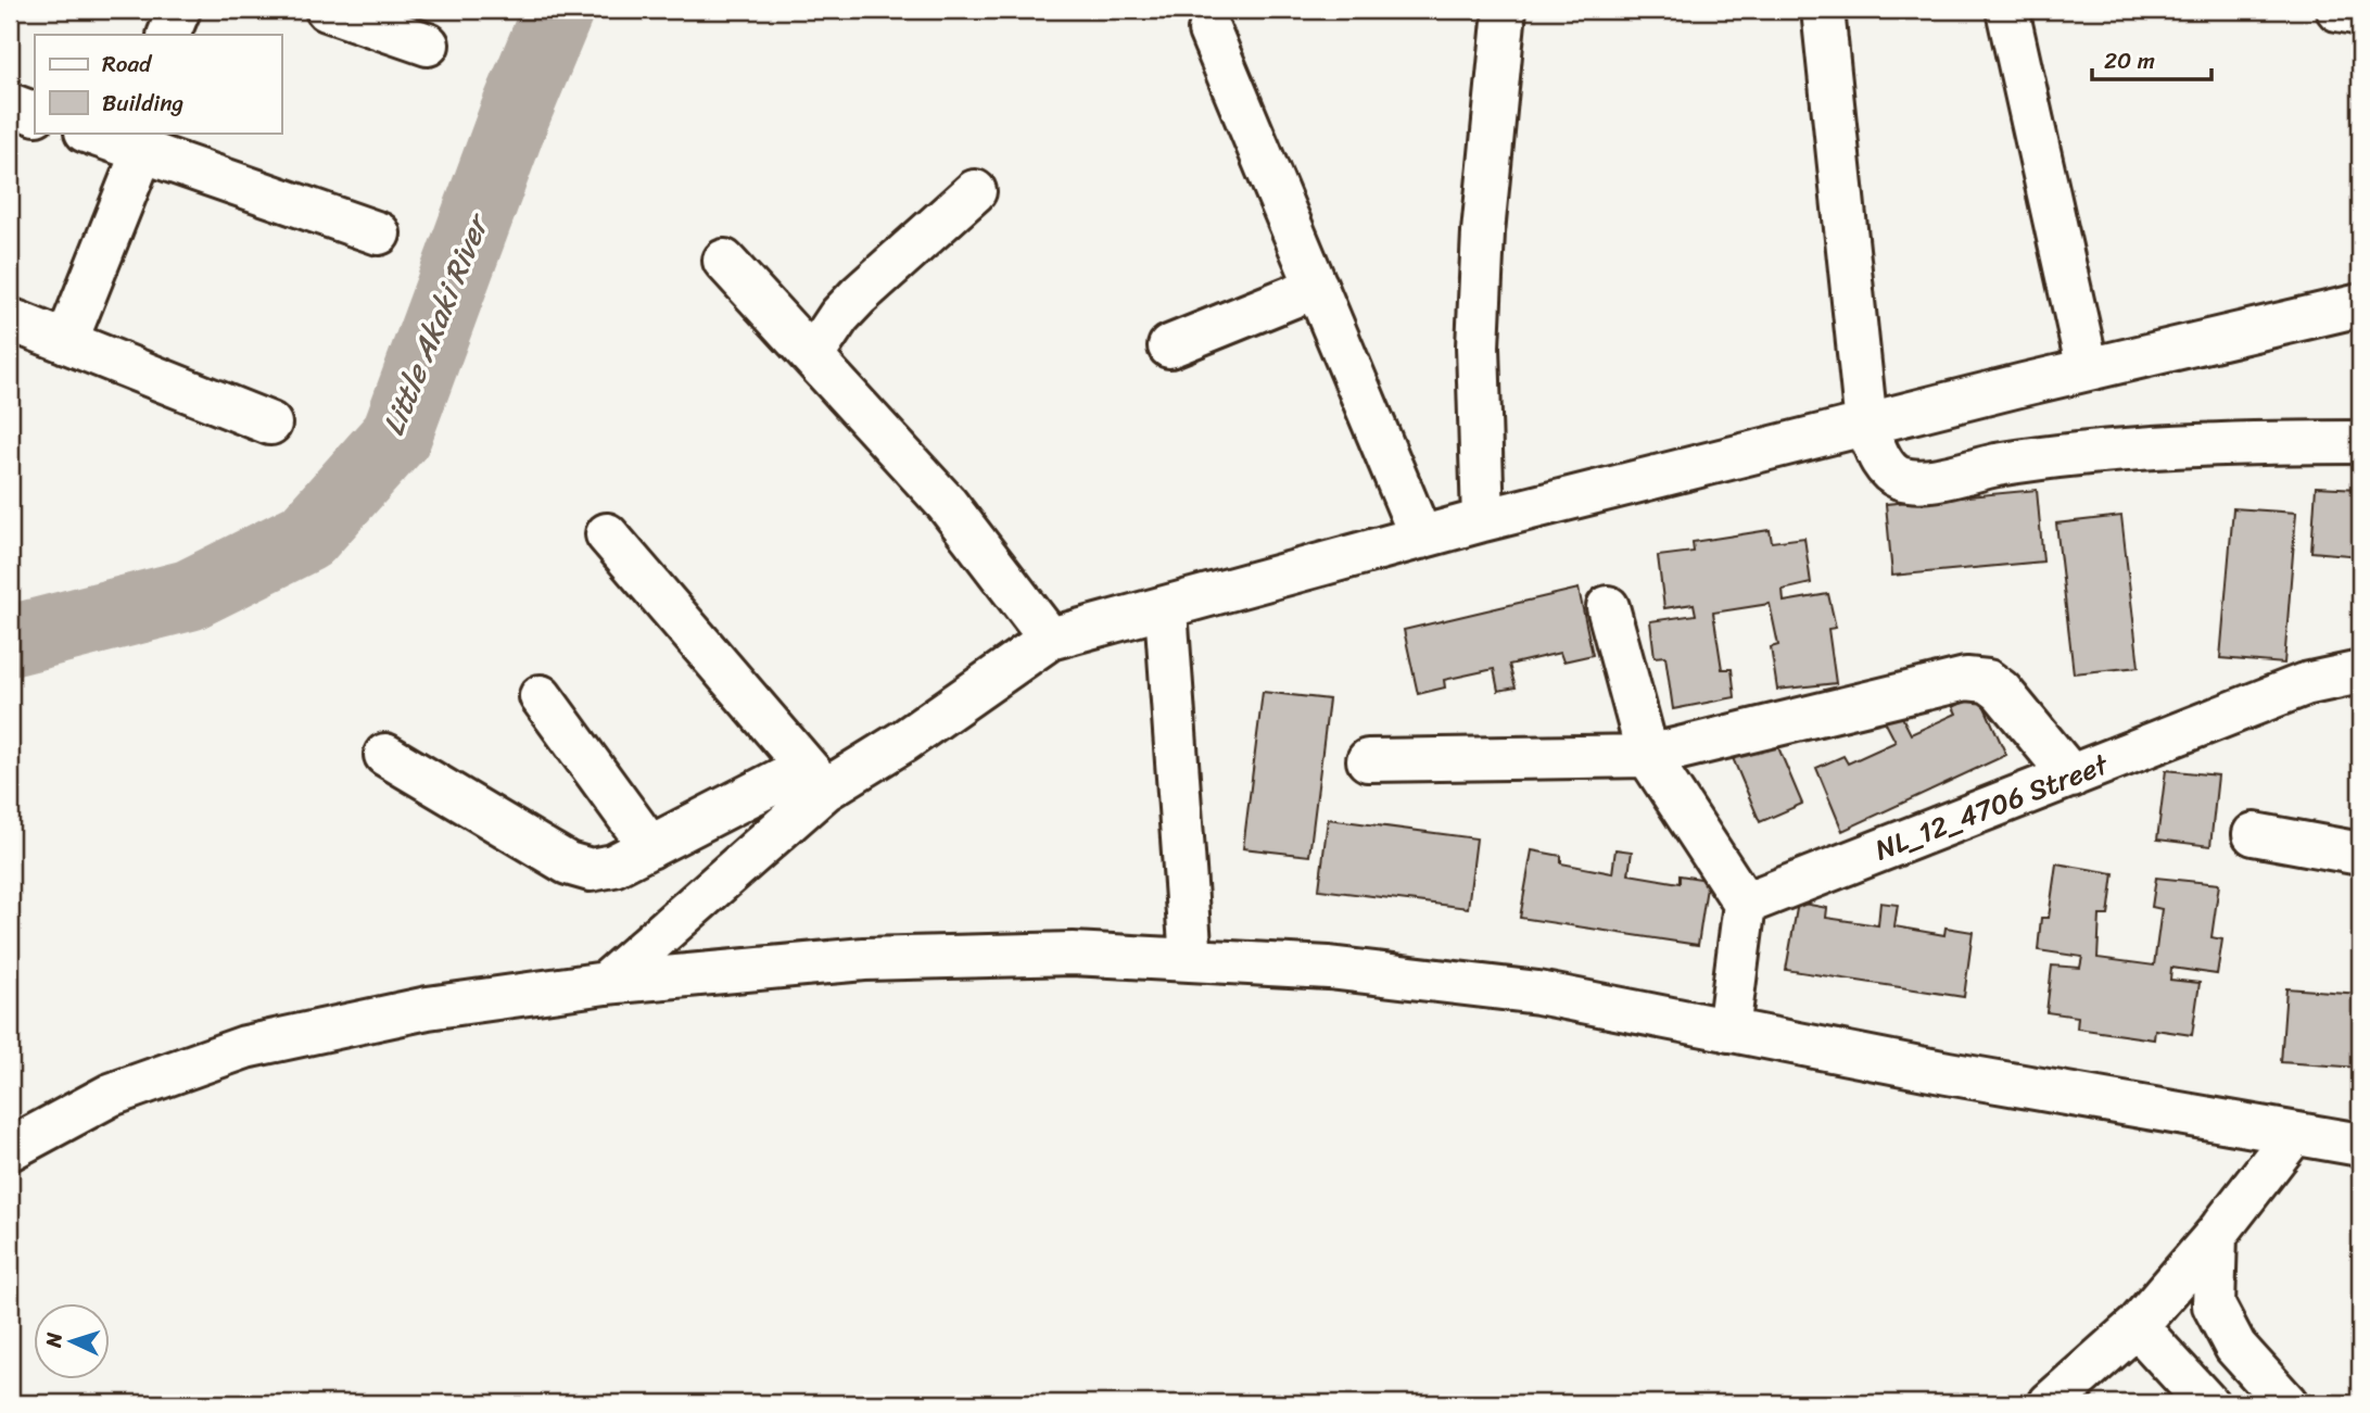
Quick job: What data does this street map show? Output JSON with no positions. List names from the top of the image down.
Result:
{
  "streets": {
    "street": ["NL_12_4706 Street"]
  },
  "water": ["Little Akaki River"],
  "legend": ["Road", "Building"],
  "scale_bar": "20 m",
  "north": "left"
}
